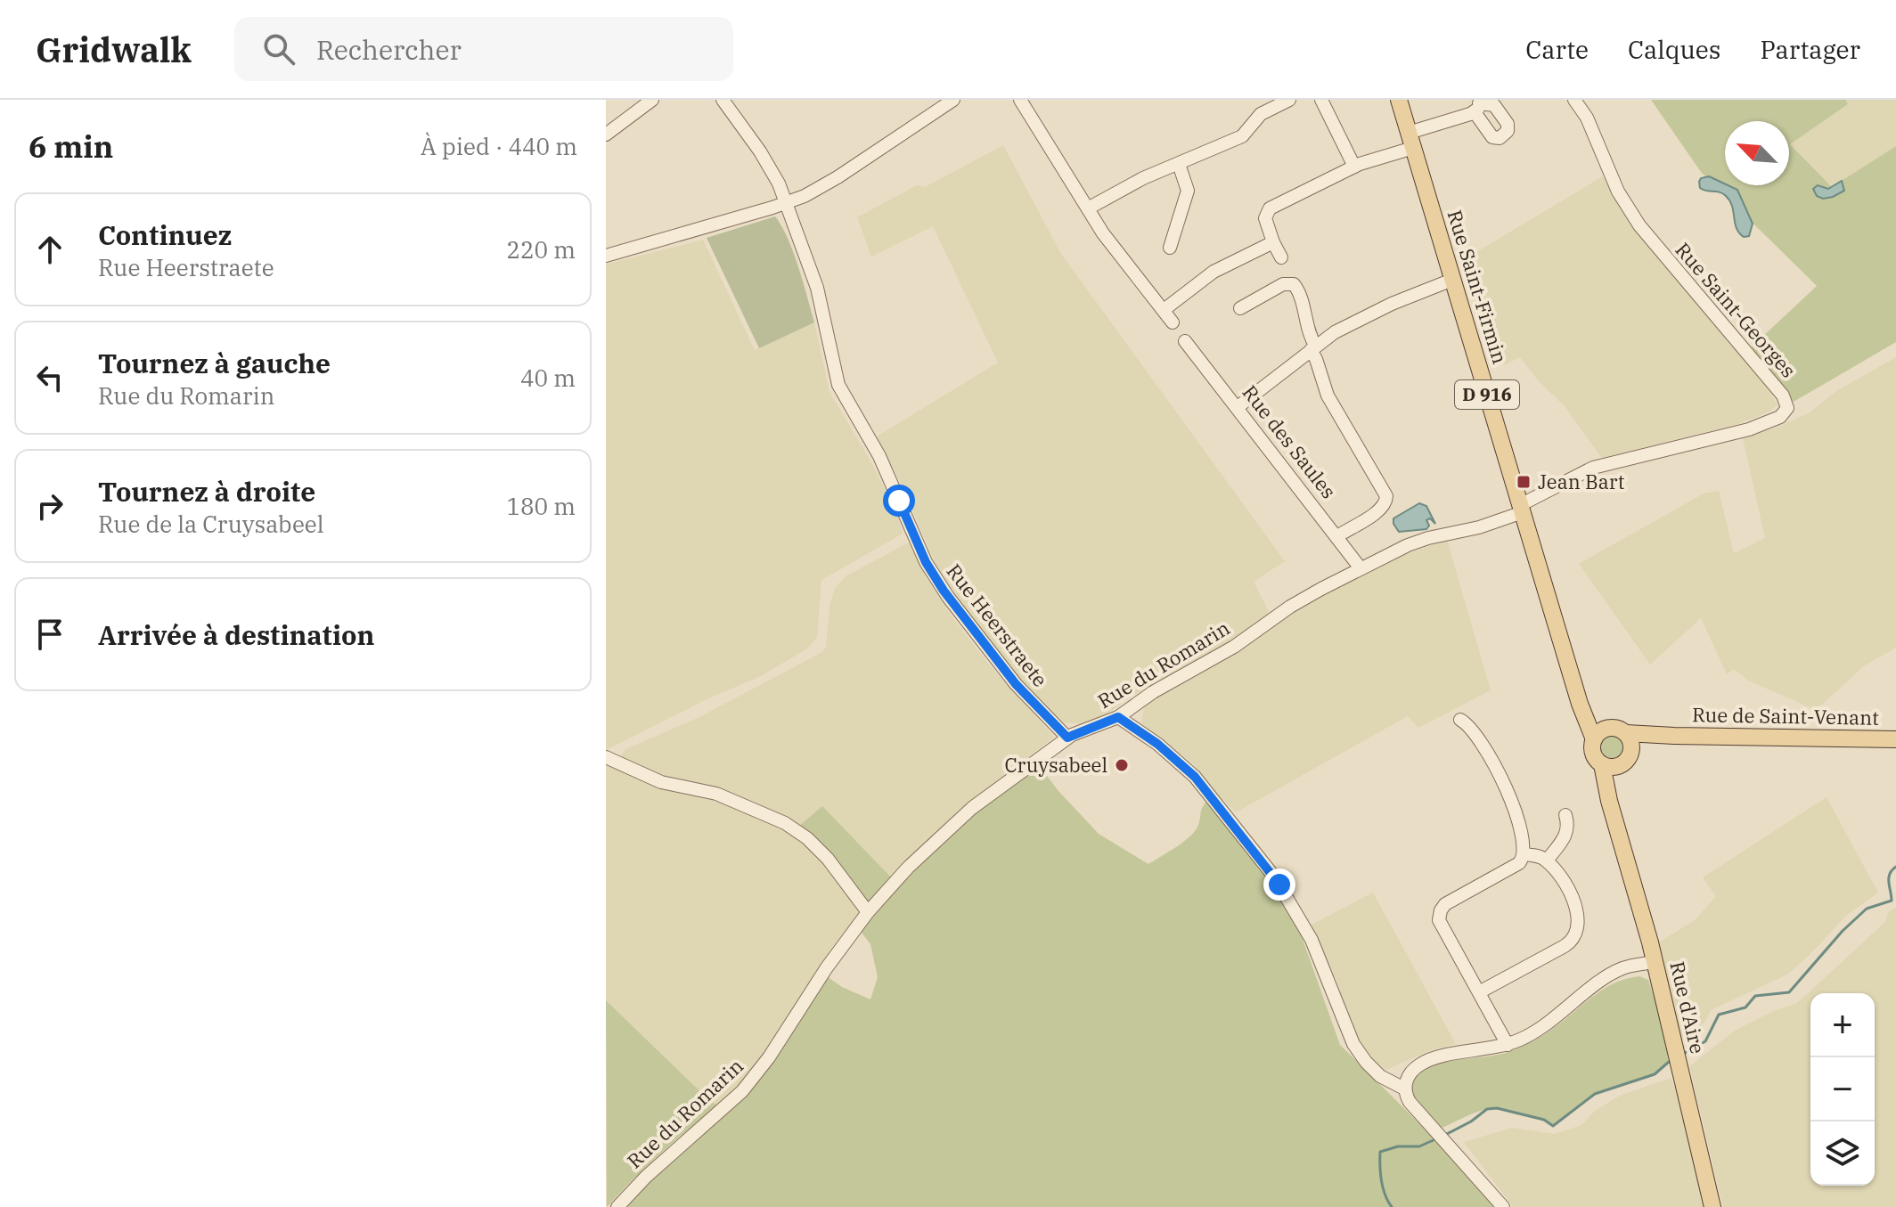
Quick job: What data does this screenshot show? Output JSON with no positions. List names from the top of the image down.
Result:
{
  "streets": {
    "main road": [
      "Rue Saint-Firmin",
      "D 916",
      "Rue de Saint-Venant",
      "Rue d'Aire"
    ],
    "street": [
      "Rue Saint-Georges",
      "Rue des Saules",
      "Rue Heerstraete",
      "Rue du Romarin"
    ]
  },
  "crossings": [
    ["Rue Saint-Firmin", "Rue Saint-Georges"],
    ["Rue Saint-Firmin", "Rue du Romarin"],
    ["Rue Saint-Firmin", "Rue de Saint-Venant"],
    ["Rue Saint-Firmin", "Rue d'Aire"],
    ["Rue Saint-Georges", "Rue du Romarin"],
    ["Rue des Saules", "Rue du Romarin"],
    ["Rue Heerstraete", "Rue du Romarin"],
    ["Rue de Saint-Venant", "Rue d'Aire"]
  ],
  "places": {
    "transit": ["Jean Bart"],
    "other": ["Cruysabeel"]
  },
  "north": "top left",
  "page": {
    "header": "Gridwalk",
    "search": "Rechercher",
    "nav": ["Carte", "Calques", "Partager"],
    "heading": ["6 min", "À pied · 440 m"],
    "list": [
      ["Continuez", "Rue Heerstraete", "220 m"],
      ["Tournez à gauche", "Rue du Romarin", "40 m"],
      ["Tournez à droite", "Rue de la Cruysabeel", "180 m"],
      "Arrivée à destination"
    ],
    "map_buttons": ["+", "−"]
  }
}
